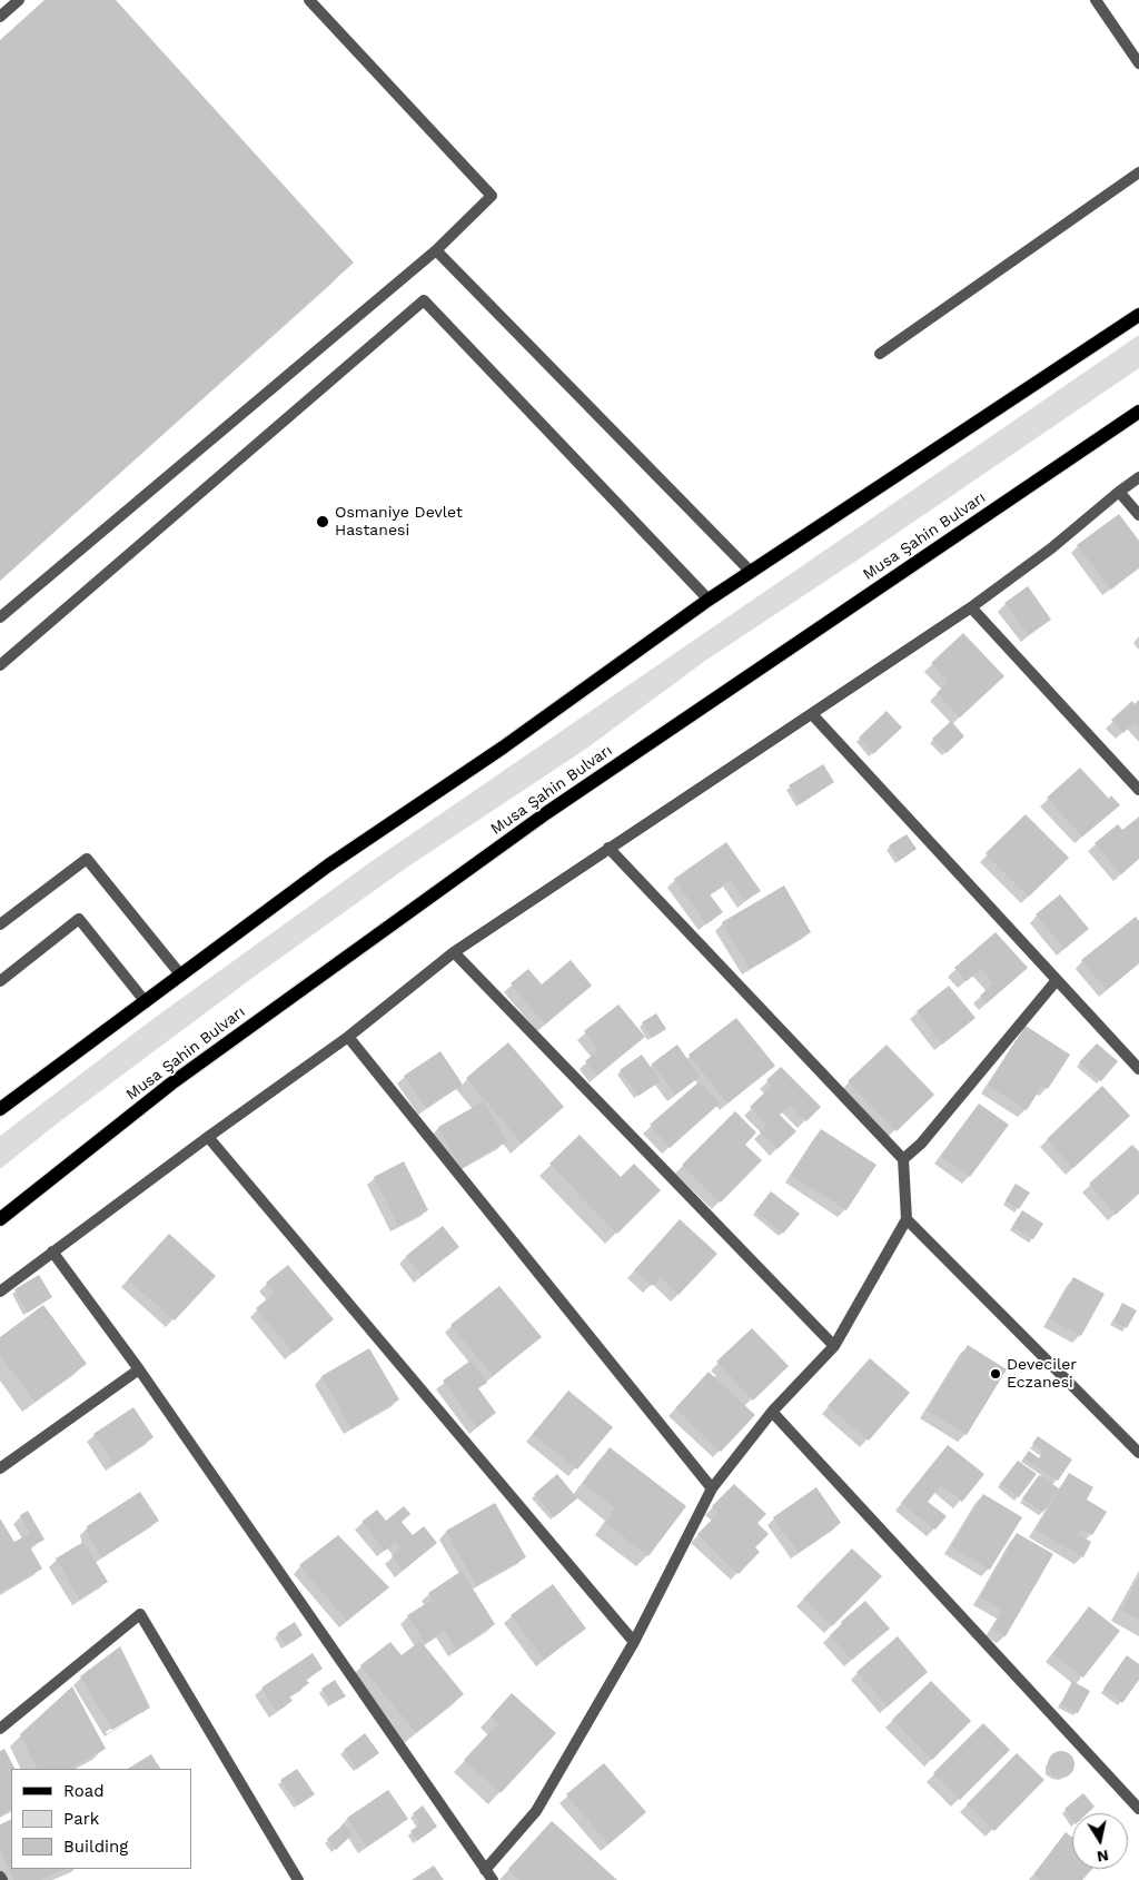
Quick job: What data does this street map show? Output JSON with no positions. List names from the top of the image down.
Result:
{
  "streets": {
    "main road": ["Musa Şahin Bulvarı"]
  },
  "places": ["Osmaniye Devlet Hastanesi", "Deveciler Eczanesi"],
  "legend": ["Road", "Park", "Building"],
  "north": "bottom"
}
